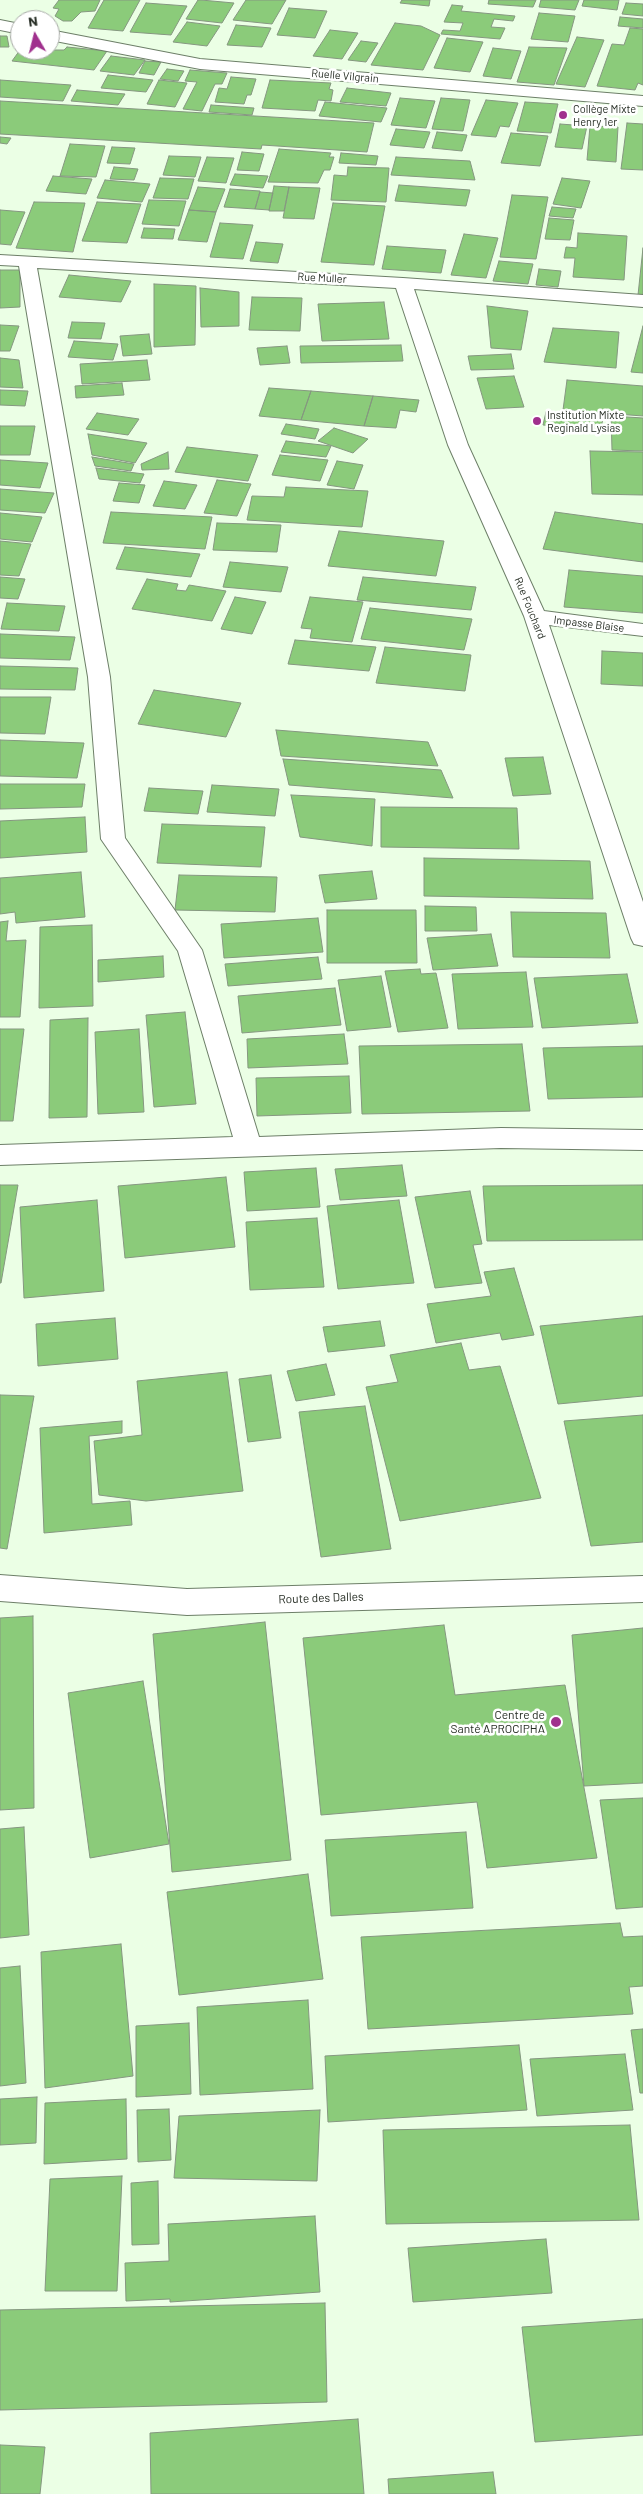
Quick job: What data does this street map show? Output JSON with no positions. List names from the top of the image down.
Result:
{
  "streets": {
    "street": [
      "Ruelle Vilgrain",
      "Rue Muller",
      "Rue Fouchard",
      "Impasse Blaise",
      "Route des Dalles"
    ]
  },
  "crossings": [
    ["Rue Muller", "Rue Fouchard"],
    ["Rue Fouchard", "Impasse Blaise"]
  ],
  "places": ["Collège Mixte Henry 1er", "Institution Mixte Reginald Lysias", "Centre de Santé APROCIPHA"],
  "north": "top"
}
